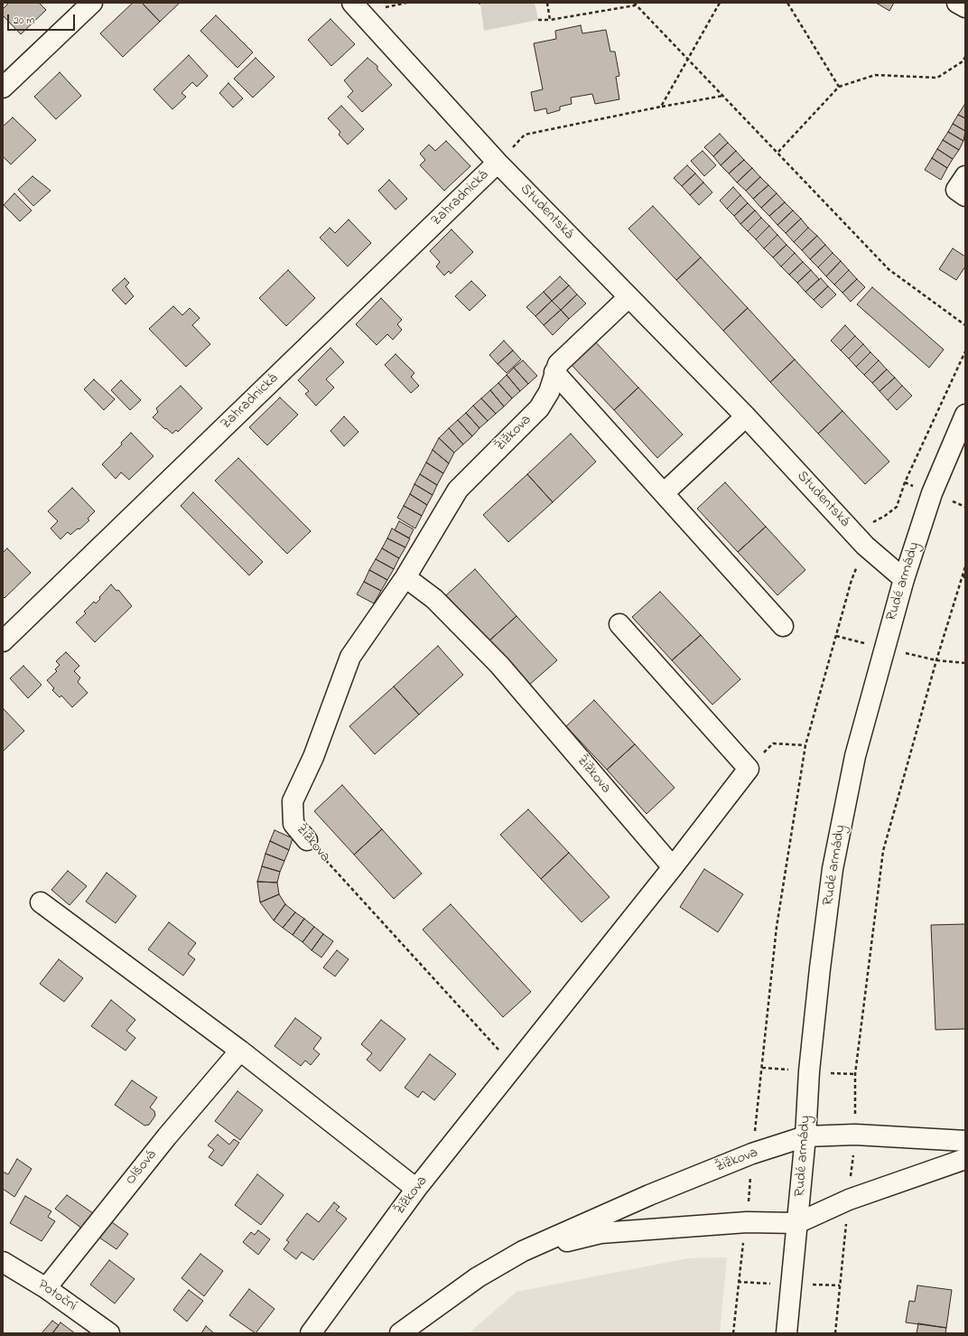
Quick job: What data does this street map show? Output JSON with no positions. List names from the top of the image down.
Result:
{
  "streets": {
    "street": [
      "Zahradnická",
      "Studentská",
      "Žižkova",
      "Rudé armády",
      "Olšová",
      "Potoční"
    ]
  },
  "crossings": [
    ["Zahradnická", "Studentská"],
    ["Studentská", "Žižkova"],
    ["Studentská", "Rudé armády"],
    ["Žižkova", "Rudé armády"],
    ["Olšová", "Potoční"]
  ],
  "scale_bar": "20 m"
}
